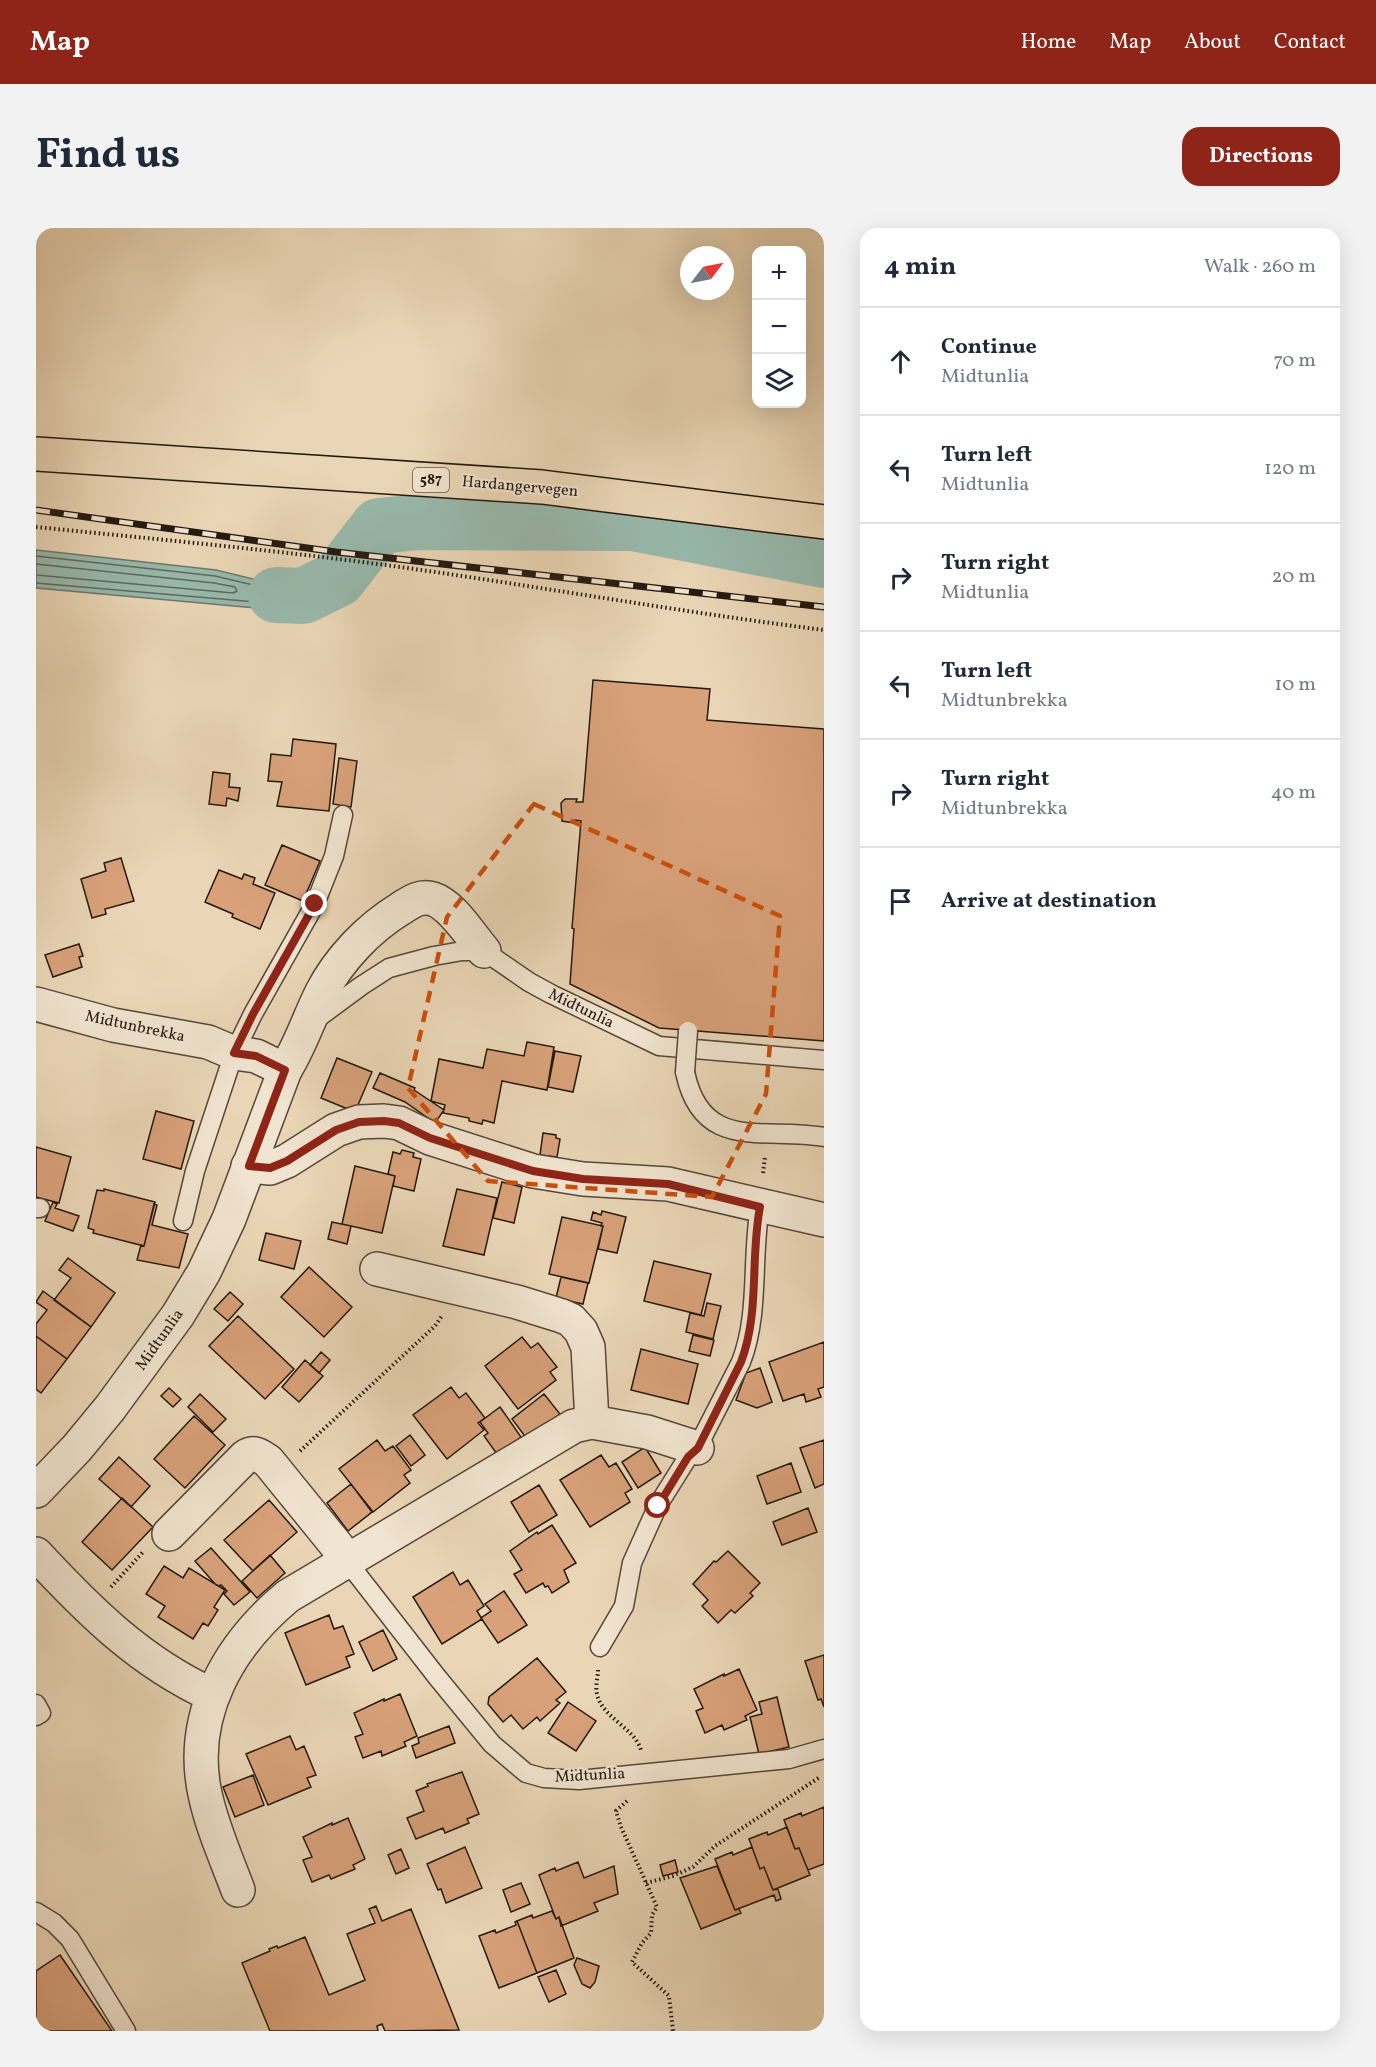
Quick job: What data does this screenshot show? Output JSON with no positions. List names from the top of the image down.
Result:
{
  "streets": {
    "main road": ["587", "Hardangervegen"],
    "street": ["Midtunlia", "Midtunbrekka"]
  },
  "crossings": [
    ["Midtunlia", "Midtunbrekka"]
  ],
  "north": "top right",
  "page": {
    "header": "Map",
    "nav": [
      "Home",
      "Map",
      "About",
      "Contact"
    ],
    "title": "Find us",
    "buttons": "Directions",
    "heading": ["4 min", "Walk · 260 m"],
    "map_buttons": ["+", "−"],
    "list": [
      ["Continue", "Midtunlia", "70 m"],
      ["Turn left", "Midtunlia", "120 m"],
      ["Turn right", "Midtunlia", "20 m"],
      ["Turn left", "Midtunbrekka", "10 m"],
      ["Turn right", "Midtunbrekka", "40 m"],
      "Arrive at destination"
    ]
  }
}
